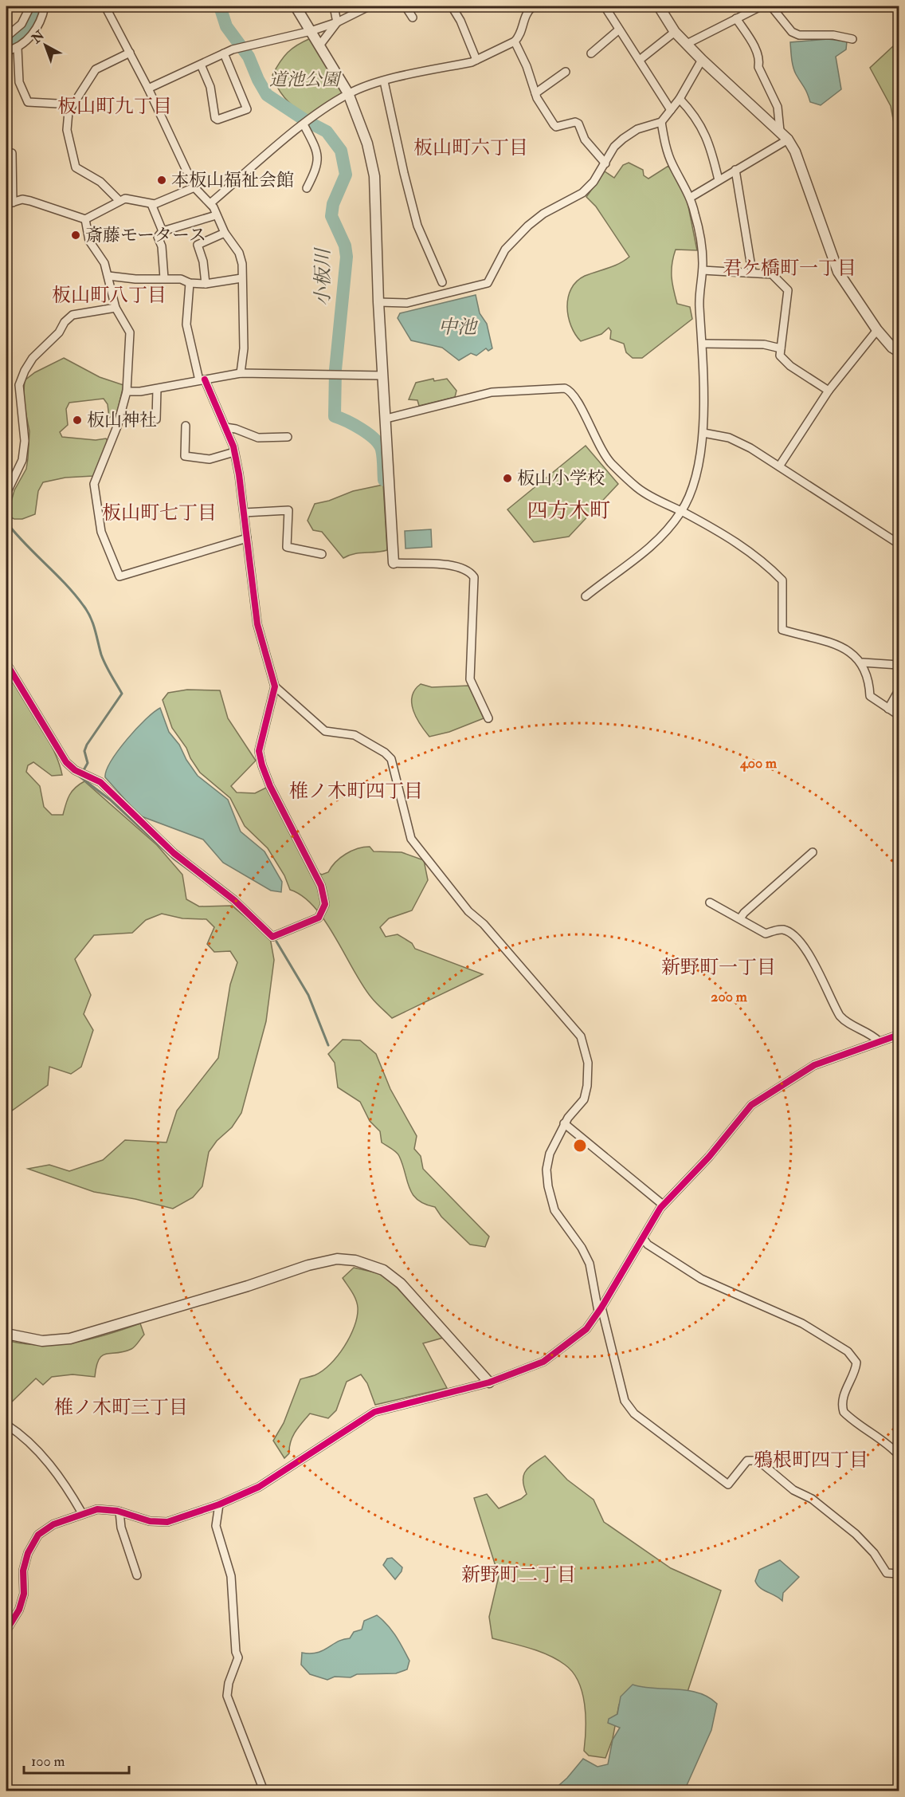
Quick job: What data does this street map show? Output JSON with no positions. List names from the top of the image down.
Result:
{
  "districts": [
    "板山町九丁目",
    "板山町六丁目",
    "君ケ橋町一丁目",
    "板山町八丁目",
    "四方木町",
    "板山町七丁目",
    "椎ノ木町四丁目",
    "新野町一丁目",
    "椎ノ木町三丁目",
    "鴉根町四丁目",
    "新野町二丁目"
  ],
  "water": ["小板川", "中池"],
  "parks": ["道池公園"],
  "places": [
    "本板山福祉会館",
    "斎藤モータース",
    "板山神社",
    "板山小学校"
  ],
  "scale_bar": "100 m",
  "north": "top left",
  "rings": ["400 m", "200 m"]
}
